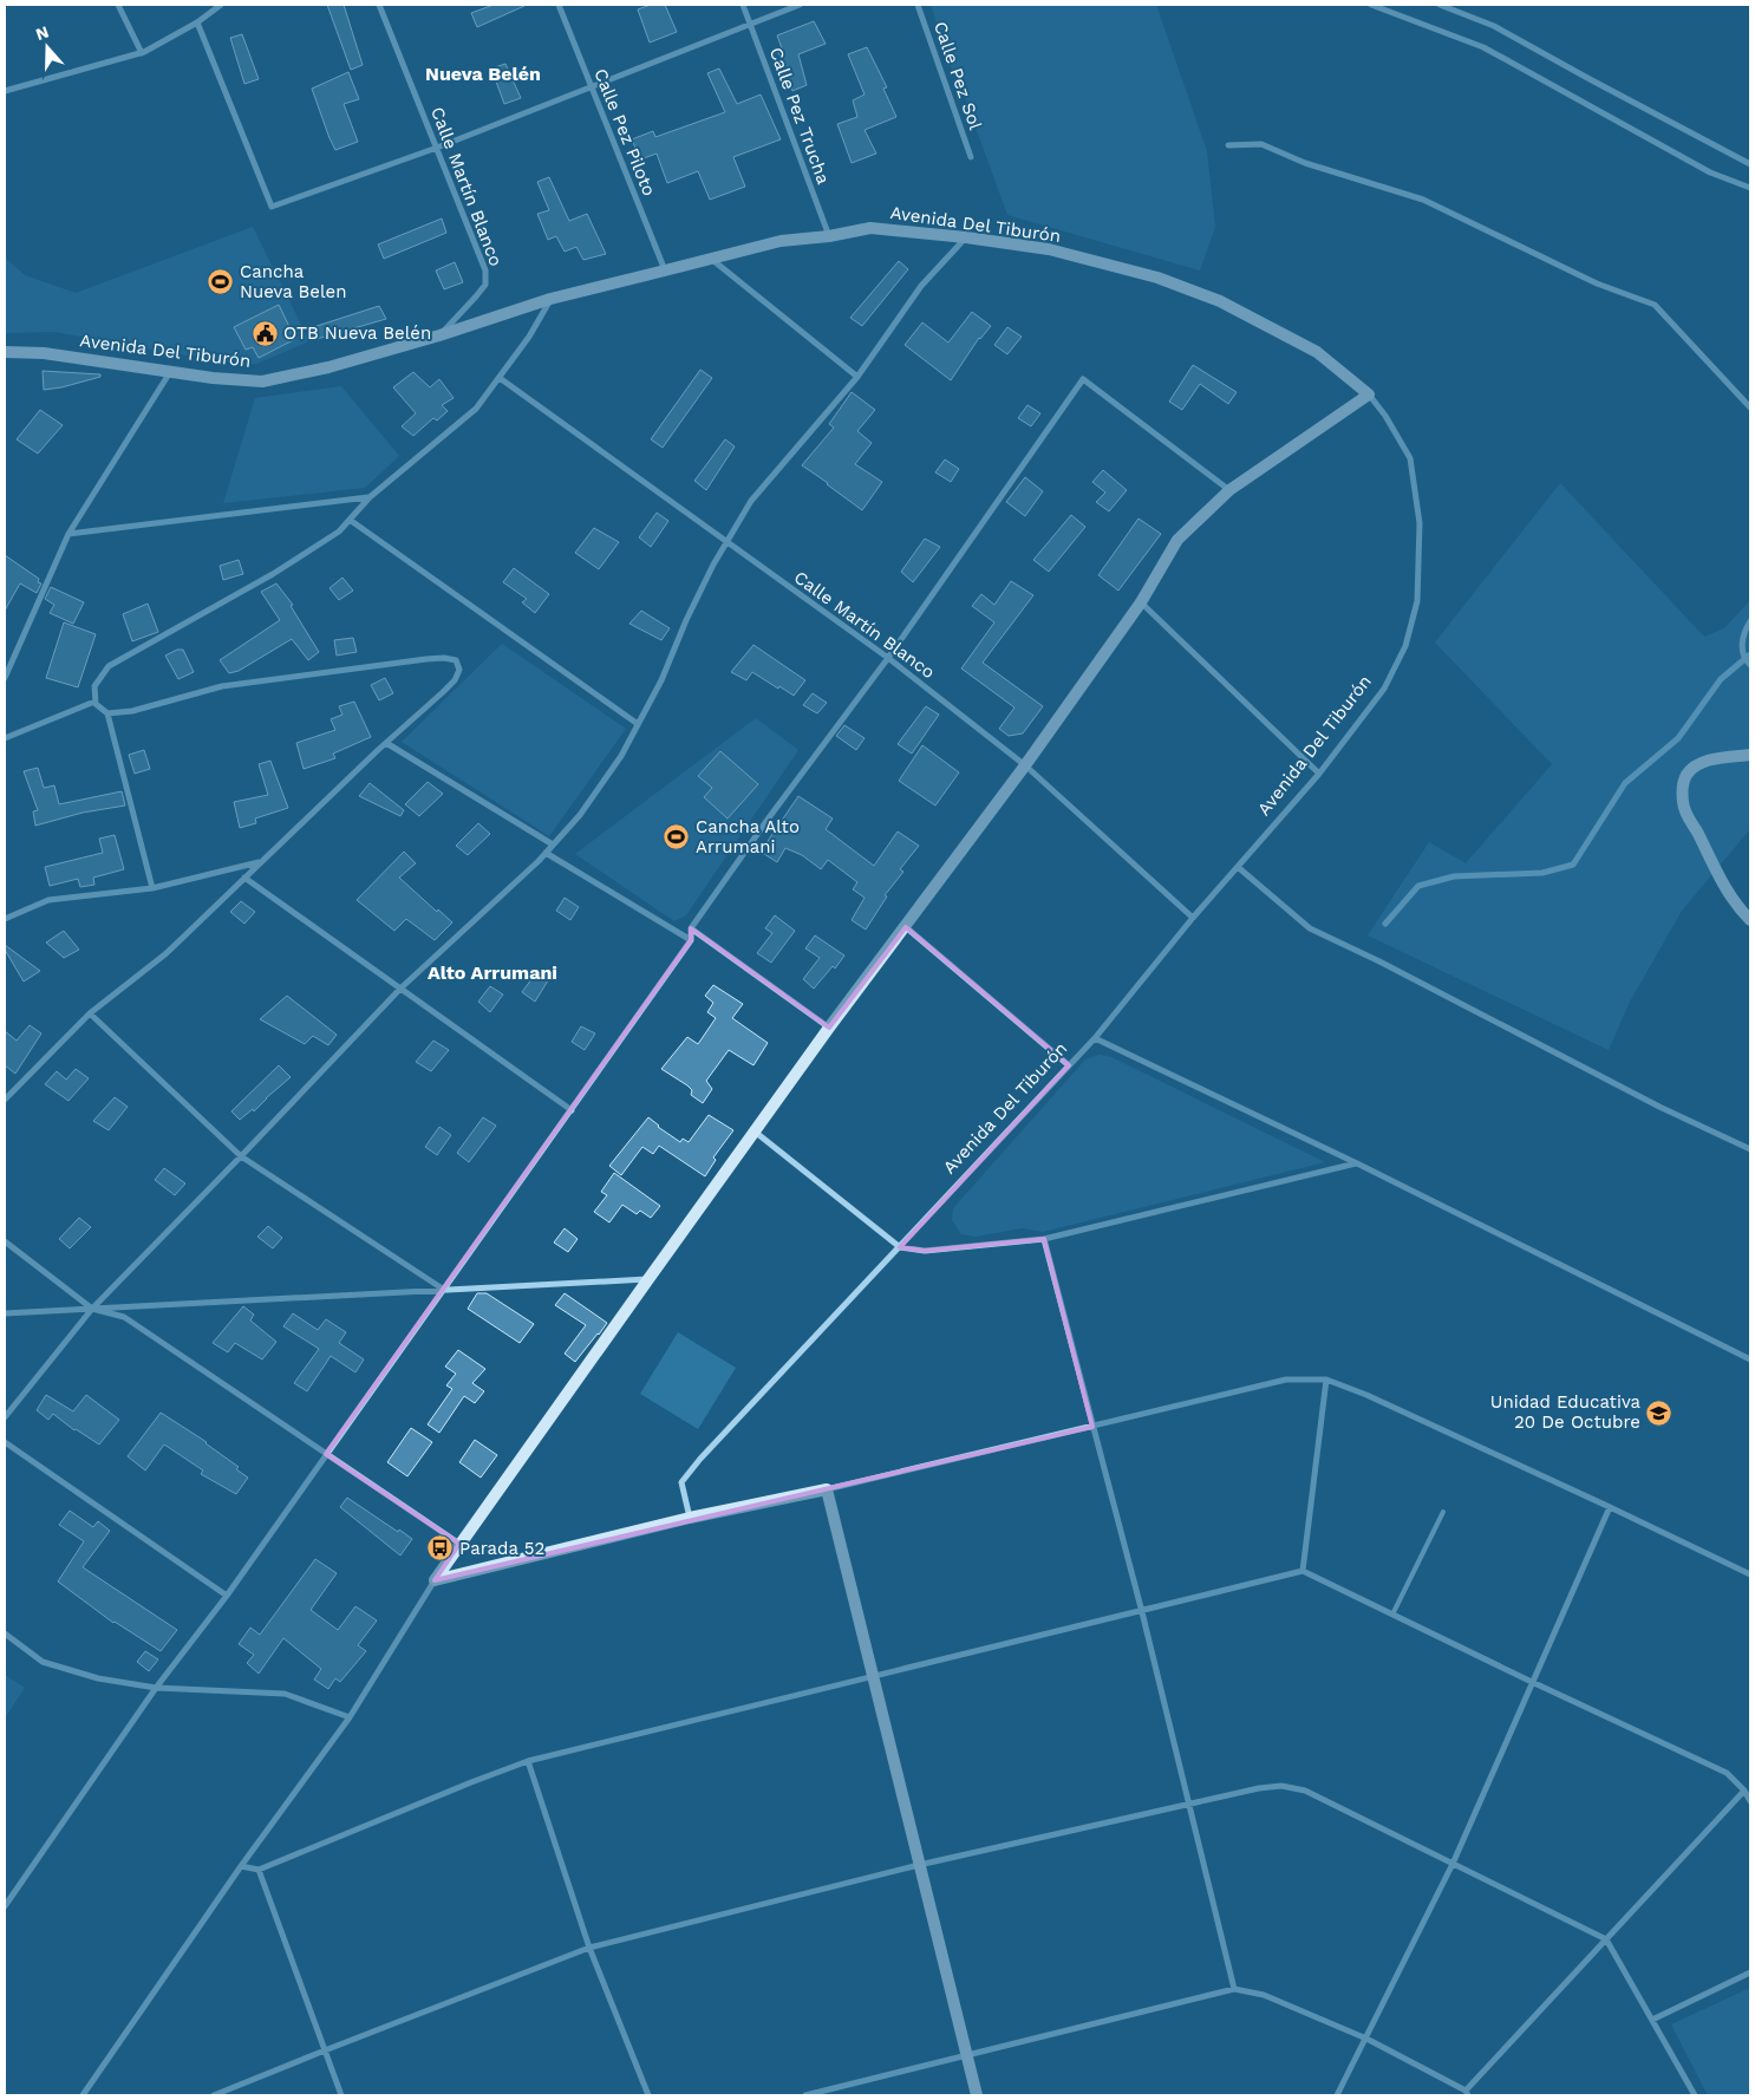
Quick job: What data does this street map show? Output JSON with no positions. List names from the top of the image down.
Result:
{
  "streets": {
    "street": [
      "Calle Pez Sol",
      "Calle Pez Trucha",
      "Calle Pez Piloto",
      "Calle Martín Blanco",
      "Avenida Del Tiburón"
    ]
  },
  "crossings": [
    ["Calle Pez Trucha", "Avenida Del Tiburón"],
    ["Calle Pez Piloto", "Avenida Del Tiburón"],
    ["Calle Martín Blanco", "Avenida Del Tiburón"]
  ],
  "districts": ["Nueva Belén", "Alto Arrumani"],
  "places": {
    "sports": ["Cancha Nueva Belen", "Cancha Alto Arrumani"],
    "public building": ["OTB Nueva Belén"],
    "school or university": ["Unidad Educativa 20 De Octubre"],
    "bus stop": ["Parada 52"]
  },
  "north": "top"
}
